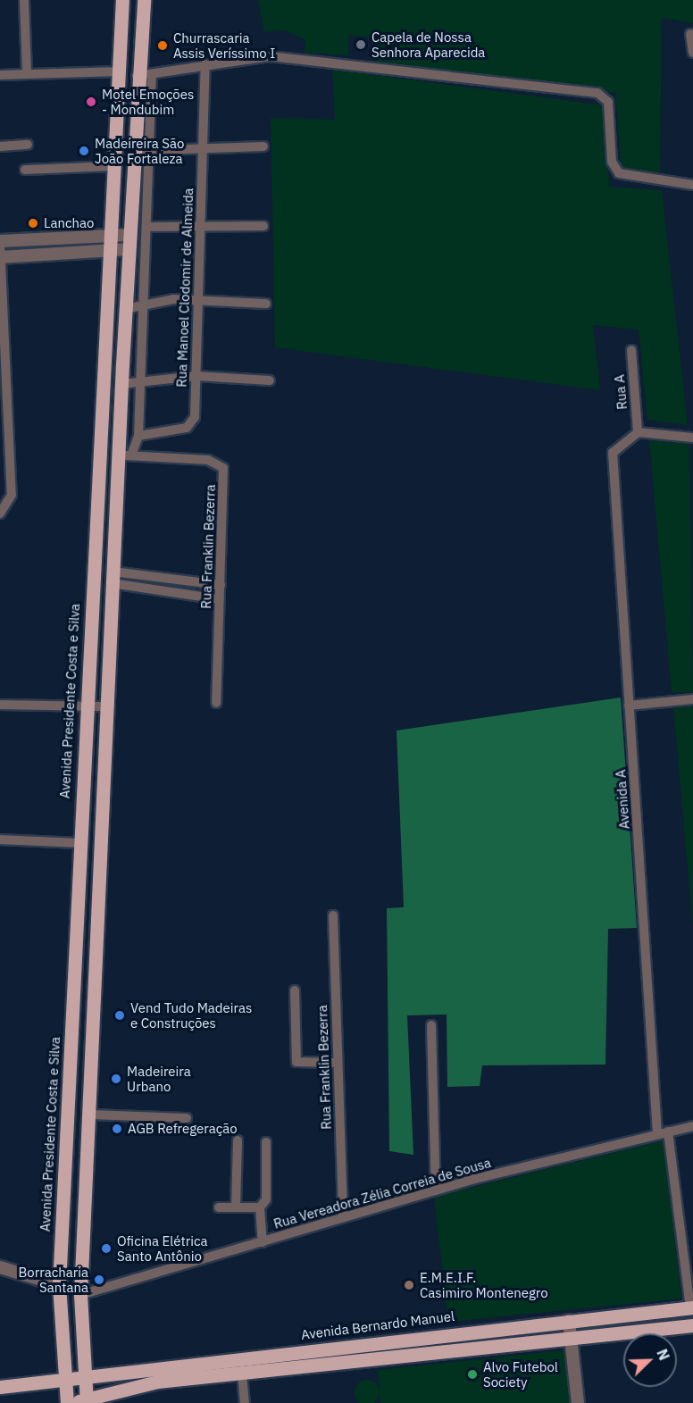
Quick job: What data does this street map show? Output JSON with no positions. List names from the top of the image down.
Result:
{
  "streets": {
    "main road": ["Avenida Presidente Costa e Silva", "Avenida Bernardo Manuel"],
    "street": [
      "Rua Manoel Clodomir de Almeida",
      "Rua A",
      "Rua Franklin Bezerra",
      "Avenida A",
      "Rua Vereadora Zélia Correia de Sousa"
    ]
  },
  "crossings": [
    ["Rua A", "Avenida A"],
    ["Rua Franklin Bezerra", "Rua Vereadora Zélia Correia de Sousa"],
    ["Avenida Presidente Costa e Silva", "Avenida Bernardo Manuel"],
    ["Avenida A", "Rua Vereadora Zélia Correia de Sousa"]
  ],
  "places": [
    "Capela de Nossa Senhora Aparecida",
    "Churrascaria Assis Veríssimo I",
    "Motel Emoções - Mondubim",
    "Madeireira São João Fortaleza",
    "Lanchao",
    "Vend Tudo Madeiras e Construções",
    "Madeireira Urbano",
    "AGB Refregeração",
    "Oficina Elétrica Santo Antônio",
    "Borracharia Santana",
    "E.M.E.I.F. Casimiro Montenegro",
    "Alvo Futebol Society"
  ],
  "north": "top right"
}
